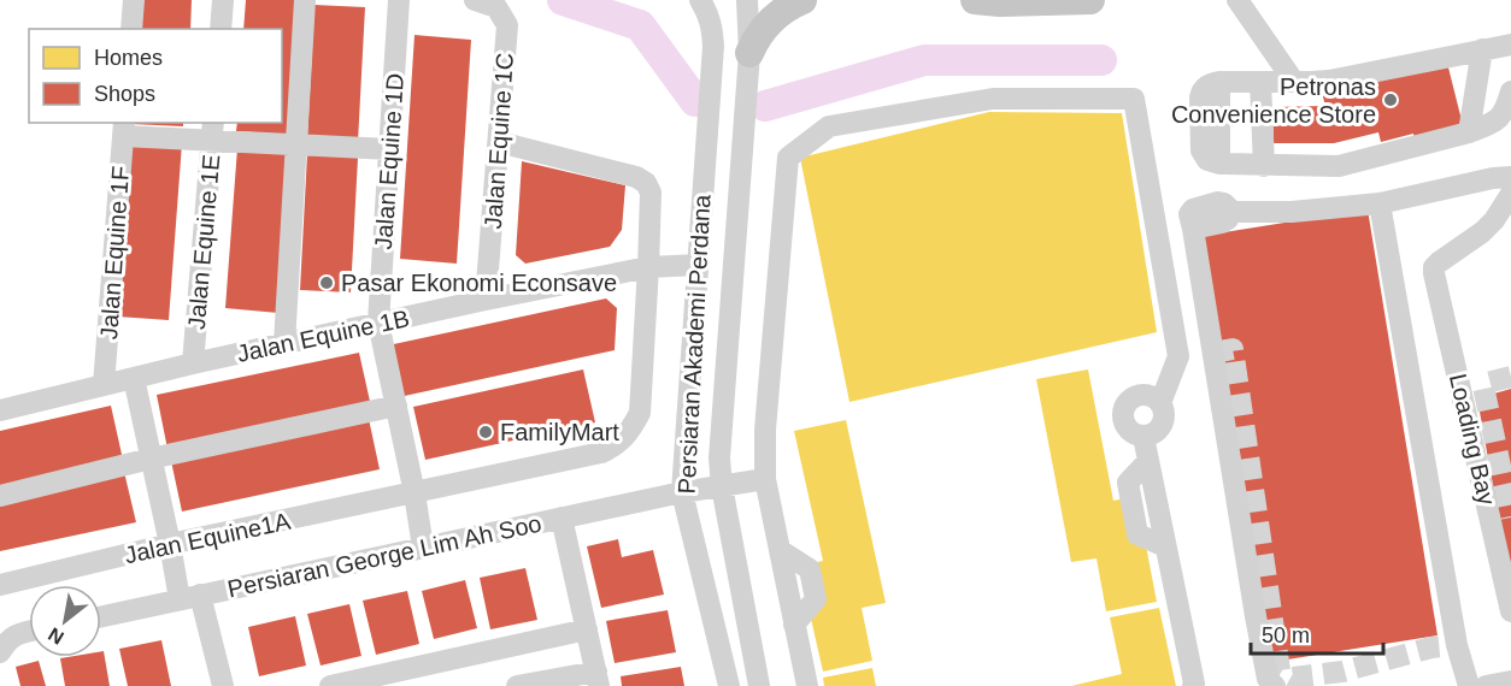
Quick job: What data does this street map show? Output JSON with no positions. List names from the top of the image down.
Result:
{
  "streets": {
    "street": [
      "Jalan Equine 1C",
      "Jalan Equine 1D",
      "Jalan Equine 1E",
      "Jalan Equine 1F",
      "Jalan Equine 1B",
      "Persiaran Akademi Perdana",
      "Loading Bay",
      "Jalan Equine1A",
      "Persiaran George Lim Ah Soo"
    ]
  },
  "crossings": [
    ["Jalan Equine 1C", "Jalan Equine 1B"],
    ["Jalan Equine 1D", "Jalan Equine 1B"],
    ["Jalan Equine 1D", "Jalan Equine1A"],
    ["Jalan Equine 1D", "Persiaran George Lim Ah Soo"],
    ["Jalan Equine 1E", "Jalan Equine 1B"],
    ["Jalan Equine 1F", "Jalan Equine 1B"],
    ["Jalan Equine 1B", "Persiaran Akademi Perdana"],
    ["Jalan Equine 1B", "Jalan Equine1A"],
    ["Persiaran Akademi Perdana", "Persiaran George Lim Ah Soo"]
  ],
  "places": ["Petronas Convenience Store", "Pasar Ekonomi Econsave", "FamilyMart"],
  "legend": ["Homes", "Shops"],
  "scale_bar": "50 m",
  "north": "bottom left"
}
